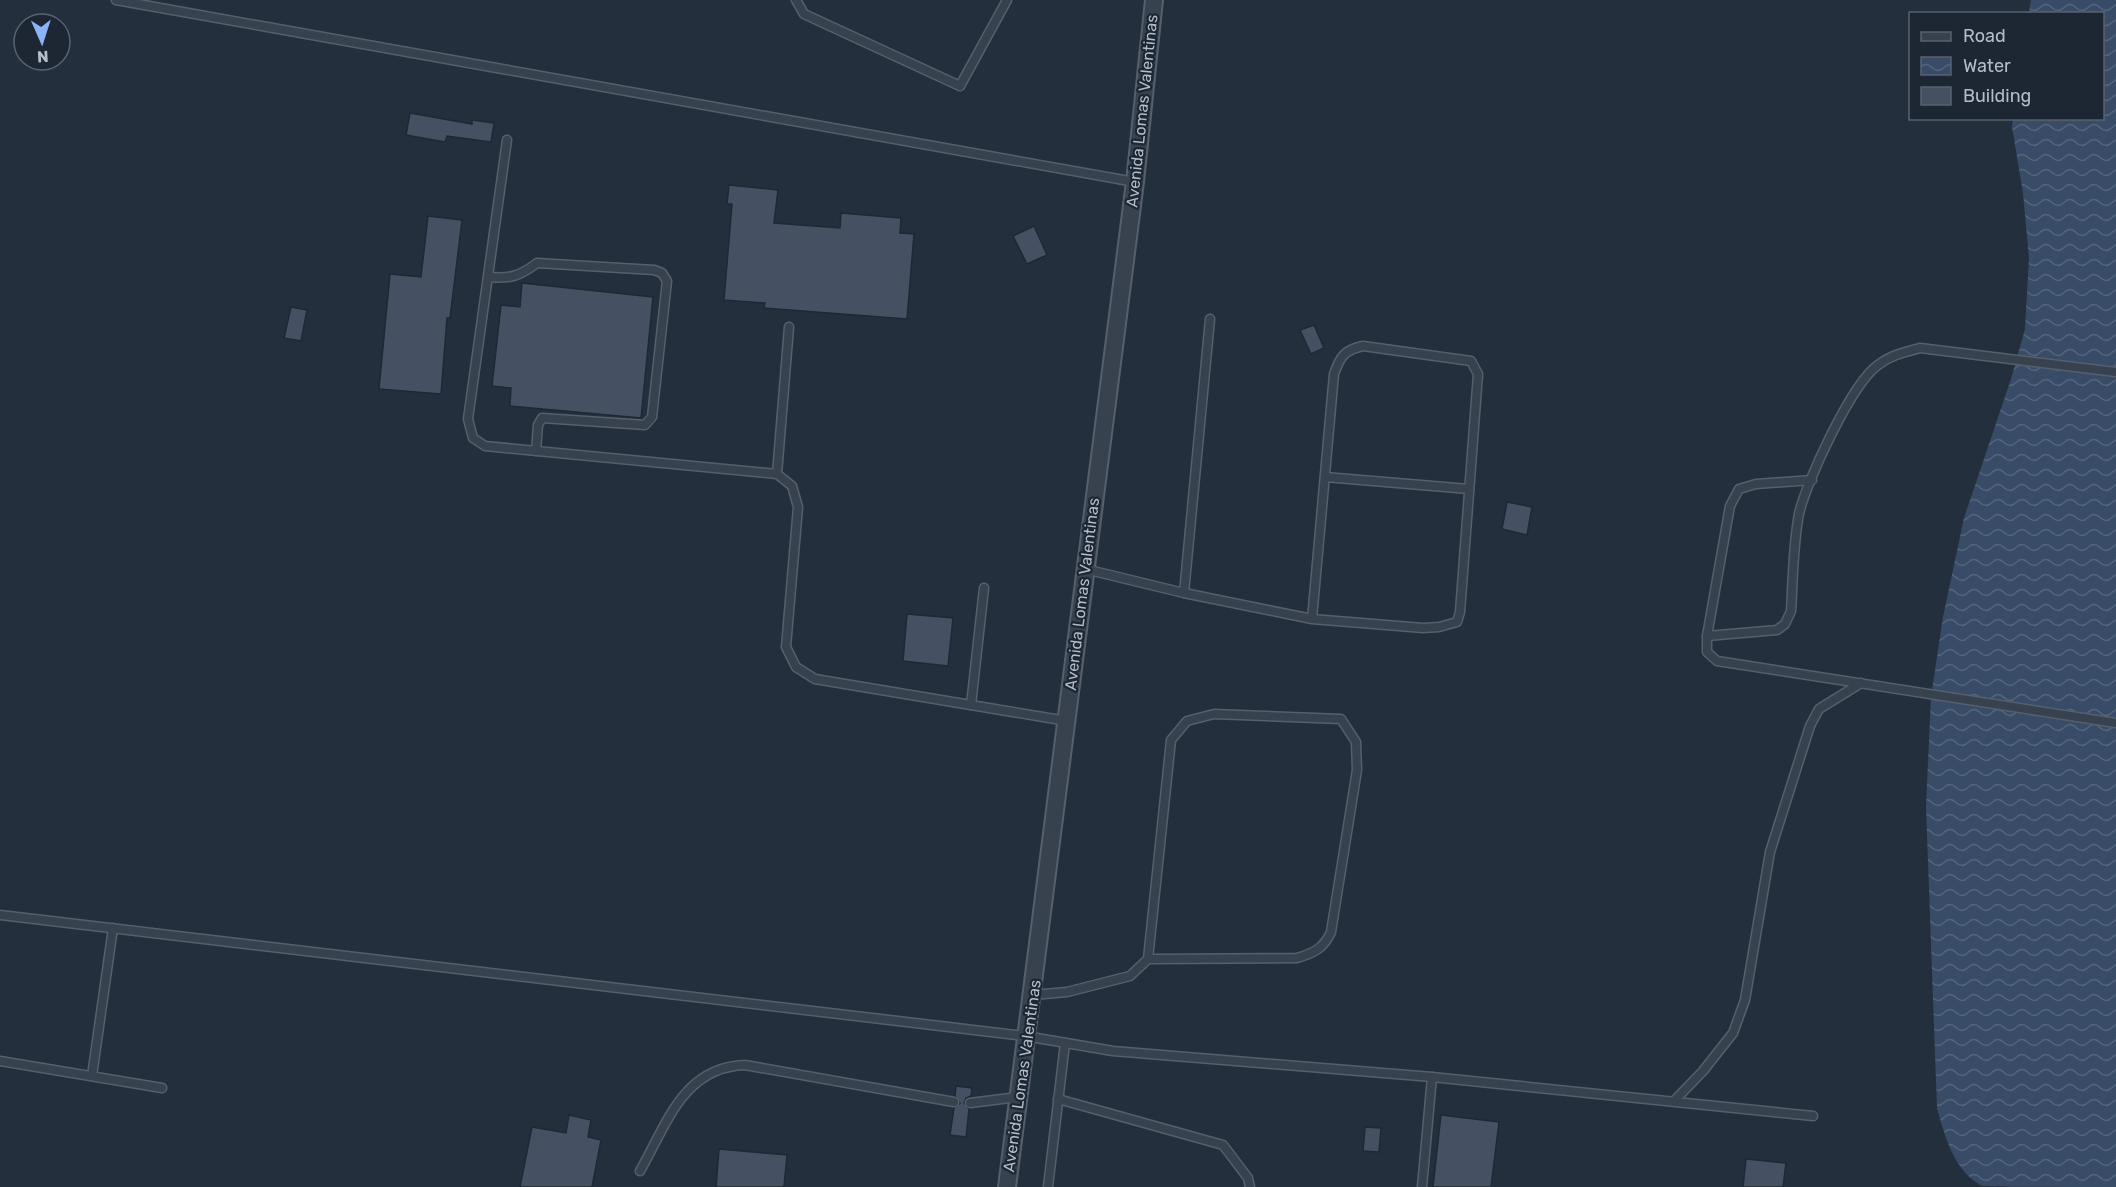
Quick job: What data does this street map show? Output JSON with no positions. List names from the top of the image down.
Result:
{
  "streets": {
    "street": ["Avenida Lomas Valentinas"]
  },
  "legend": ["Road", "Water", "Building"],
  "north": "bottom"
}
